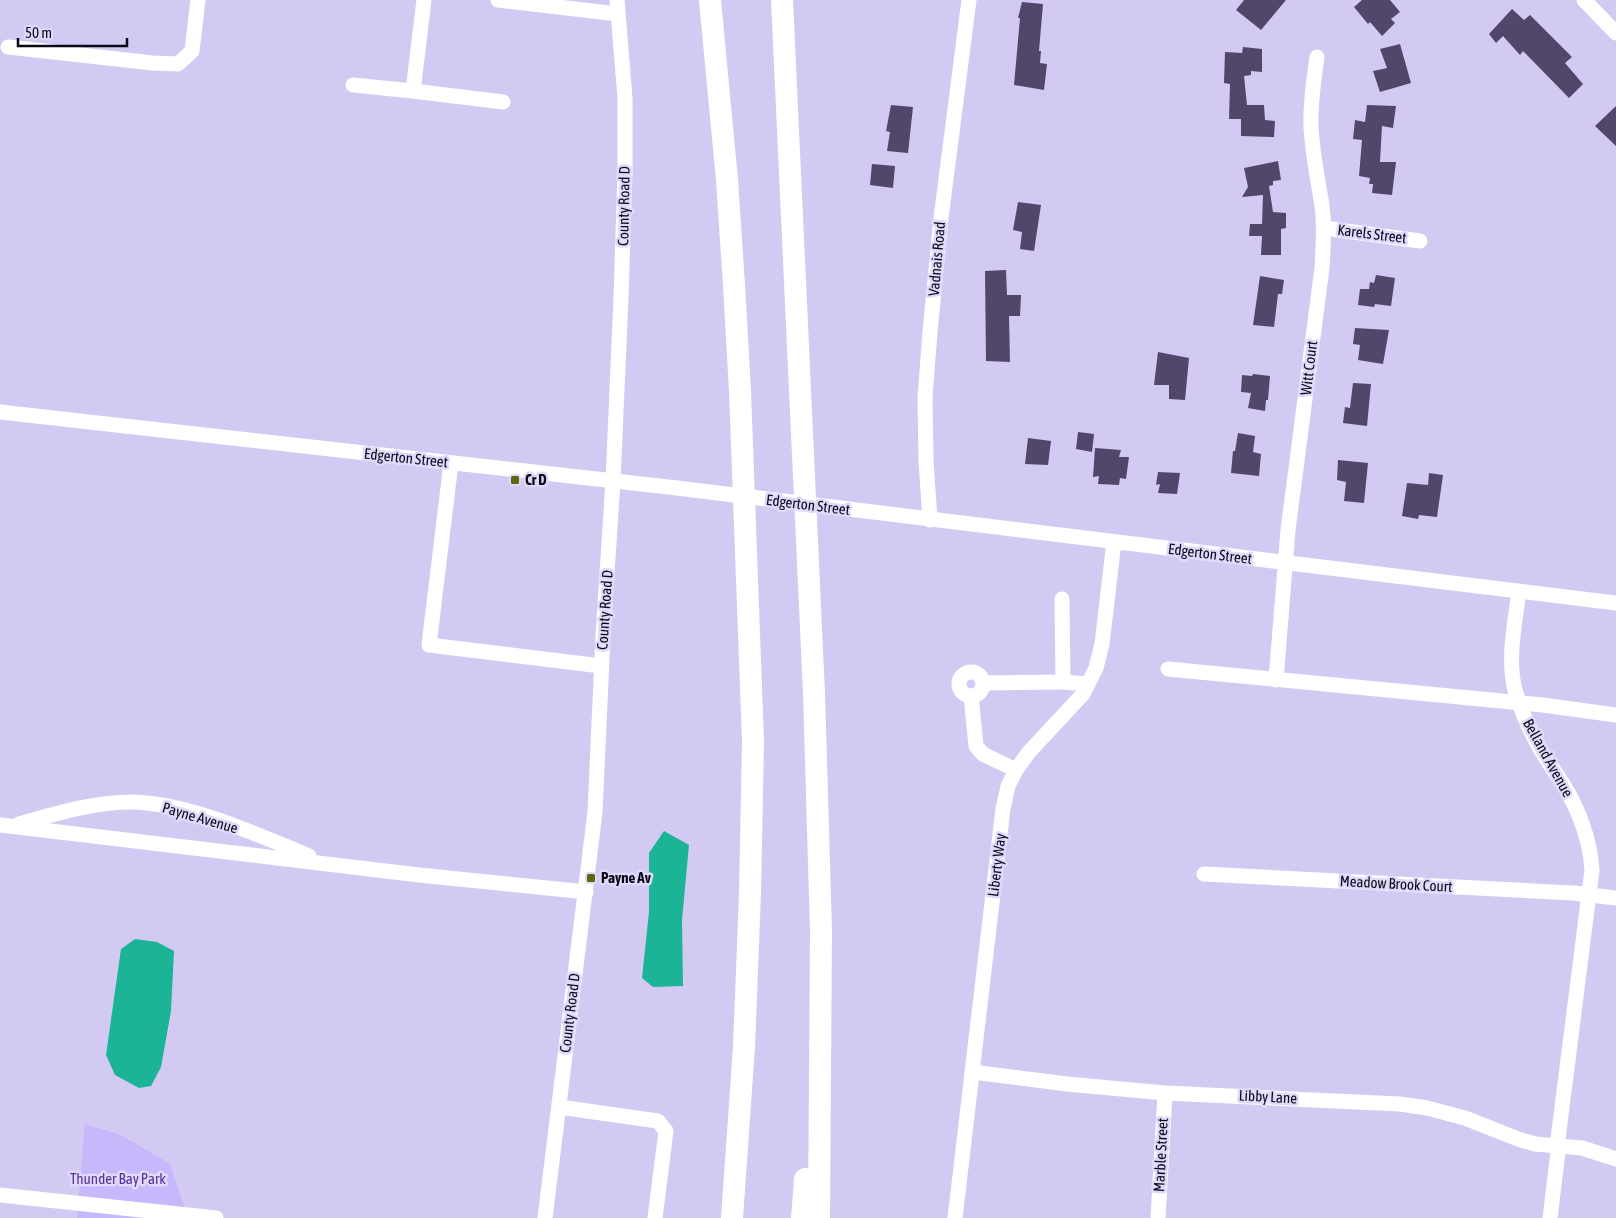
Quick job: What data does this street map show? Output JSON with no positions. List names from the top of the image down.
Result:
{
  "streets": {
    "street": [
      "County Road D",
      "Karels Street",
      "Vadnais Road",
      "Witt Court",
      "Edgerton Street",
      "Belland Avenue",
      "Payne Avenue",
      "Liberty Way",
      "Meadow Brook Court",
      "Libby Lane",
      "Marble Street"
    ]
  },
  "crossings": [
    ["County Road D", "Edgerton Street"],
    ["County Road D", "Payne Avenue"],
    ["Karels Street", "Witt Court"],
    ["Vadnais Road", "Edgerton Street"],
    ["Witt Court", "Edgerton Street"],
    ["Edgerton Street", "Belland Avenue"],
    ["Edgerton Street", "Liberty Way"],
    ["Belland Avenue", "Meadow Brook Court"],
    ["Belland Avenue", "Libby Lane"],
    ["Liberty Way", "Libby Lane"],
    ["Libby Lane", "Marble Street"]
  ],
  "parks": ["Thunder Bay Park"],
  "places": {
    "transit": ["Cr D", "Payne Av"]
  },
  "scale_bar": "50 m"
}
